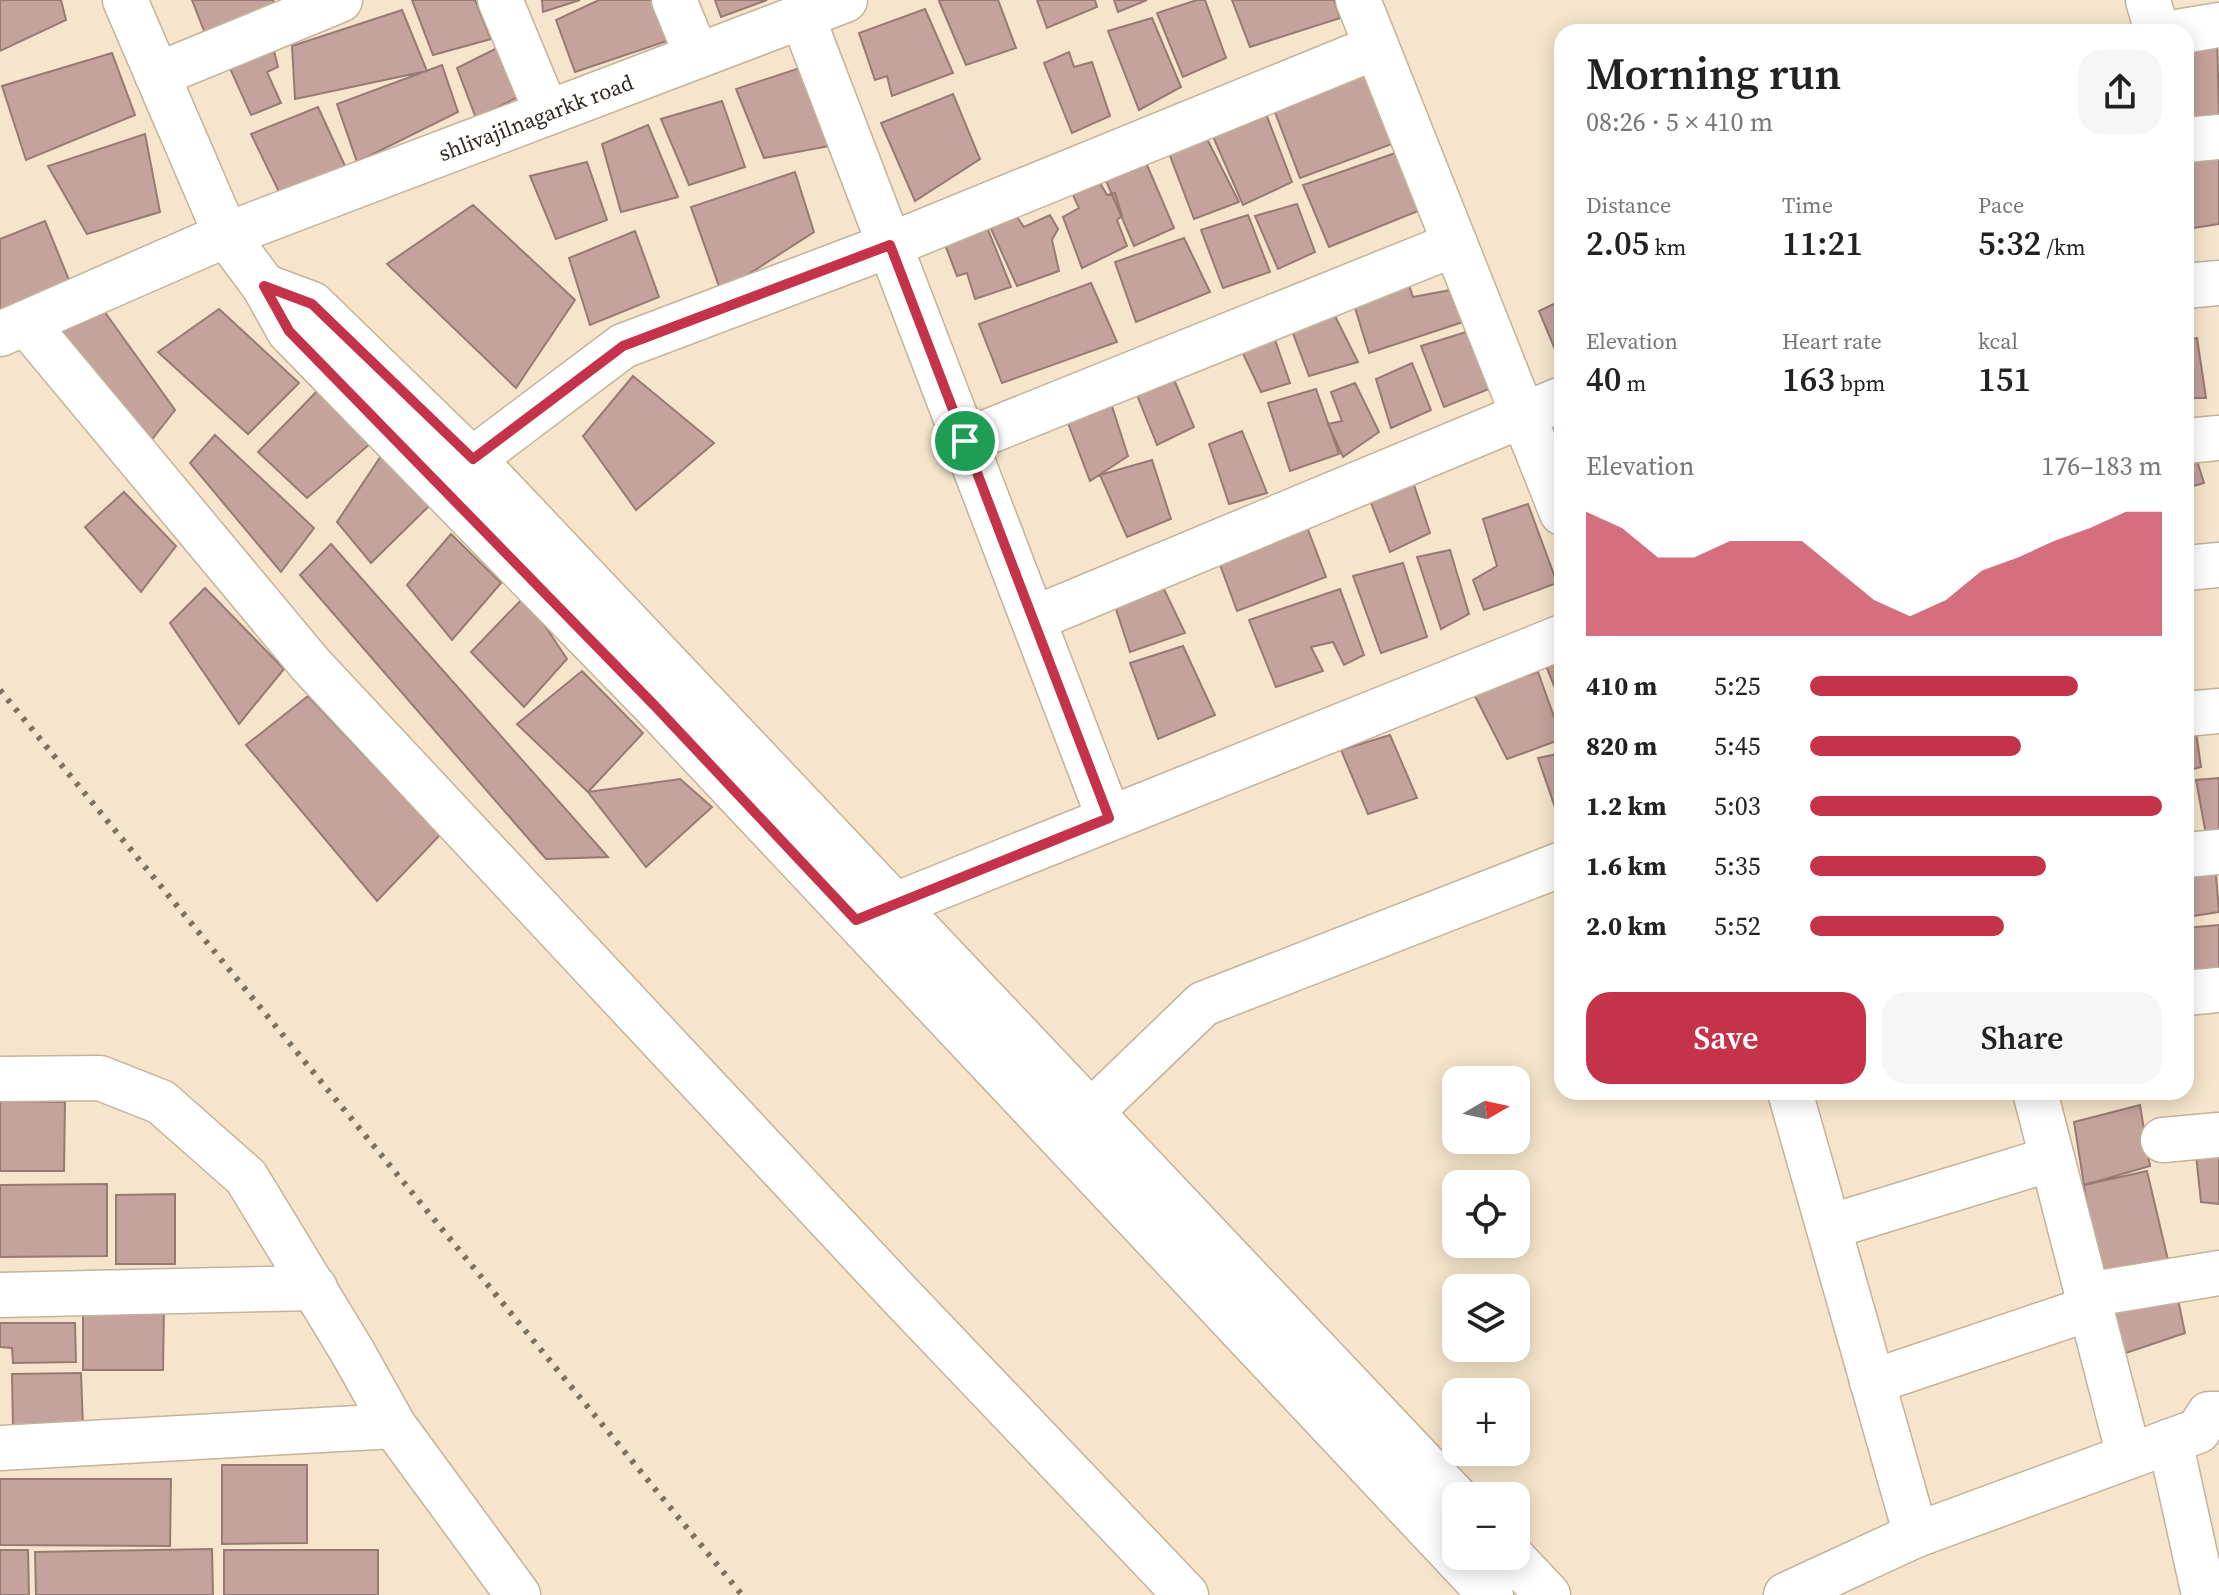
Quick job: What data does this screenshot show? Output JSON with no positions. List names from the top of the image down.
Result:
{
  "streets": {
    "street": ["shlivajilnagarkk road"]
  },
  "north": "right",
  "page": {
    "heading": ["Morning run", "08:26 · 5 × 410 m"],
    "stats": [
      ["Distance", "2.05 km"],
      ["Time", "11:21"],
      ["Pace", "5:32 /km"],
      ["Elevation", "40 m"],
      ["Heart rate", "163 bpm"],
      ["kcal", "151"]
    ],
    "chart": ["Elevation", "176–183 m"],
    "list": [
      {
        "name": "410 m",
        "note": "5:25"
      },
      {
        "name": "820 m",
        "note": "5:45"
      },
      {
        "name": "1.2 km",
        "note": "5:03"
      },
      {
        "name": "1.6 km",
        "note": "5:35"
      },
      {
        "name": "2.0 km",
        "note": "5:52"
      }
    ],
    "buttons": ["Save", "Share"],
    "map_buttons": ["+", "−"]
  }
}
